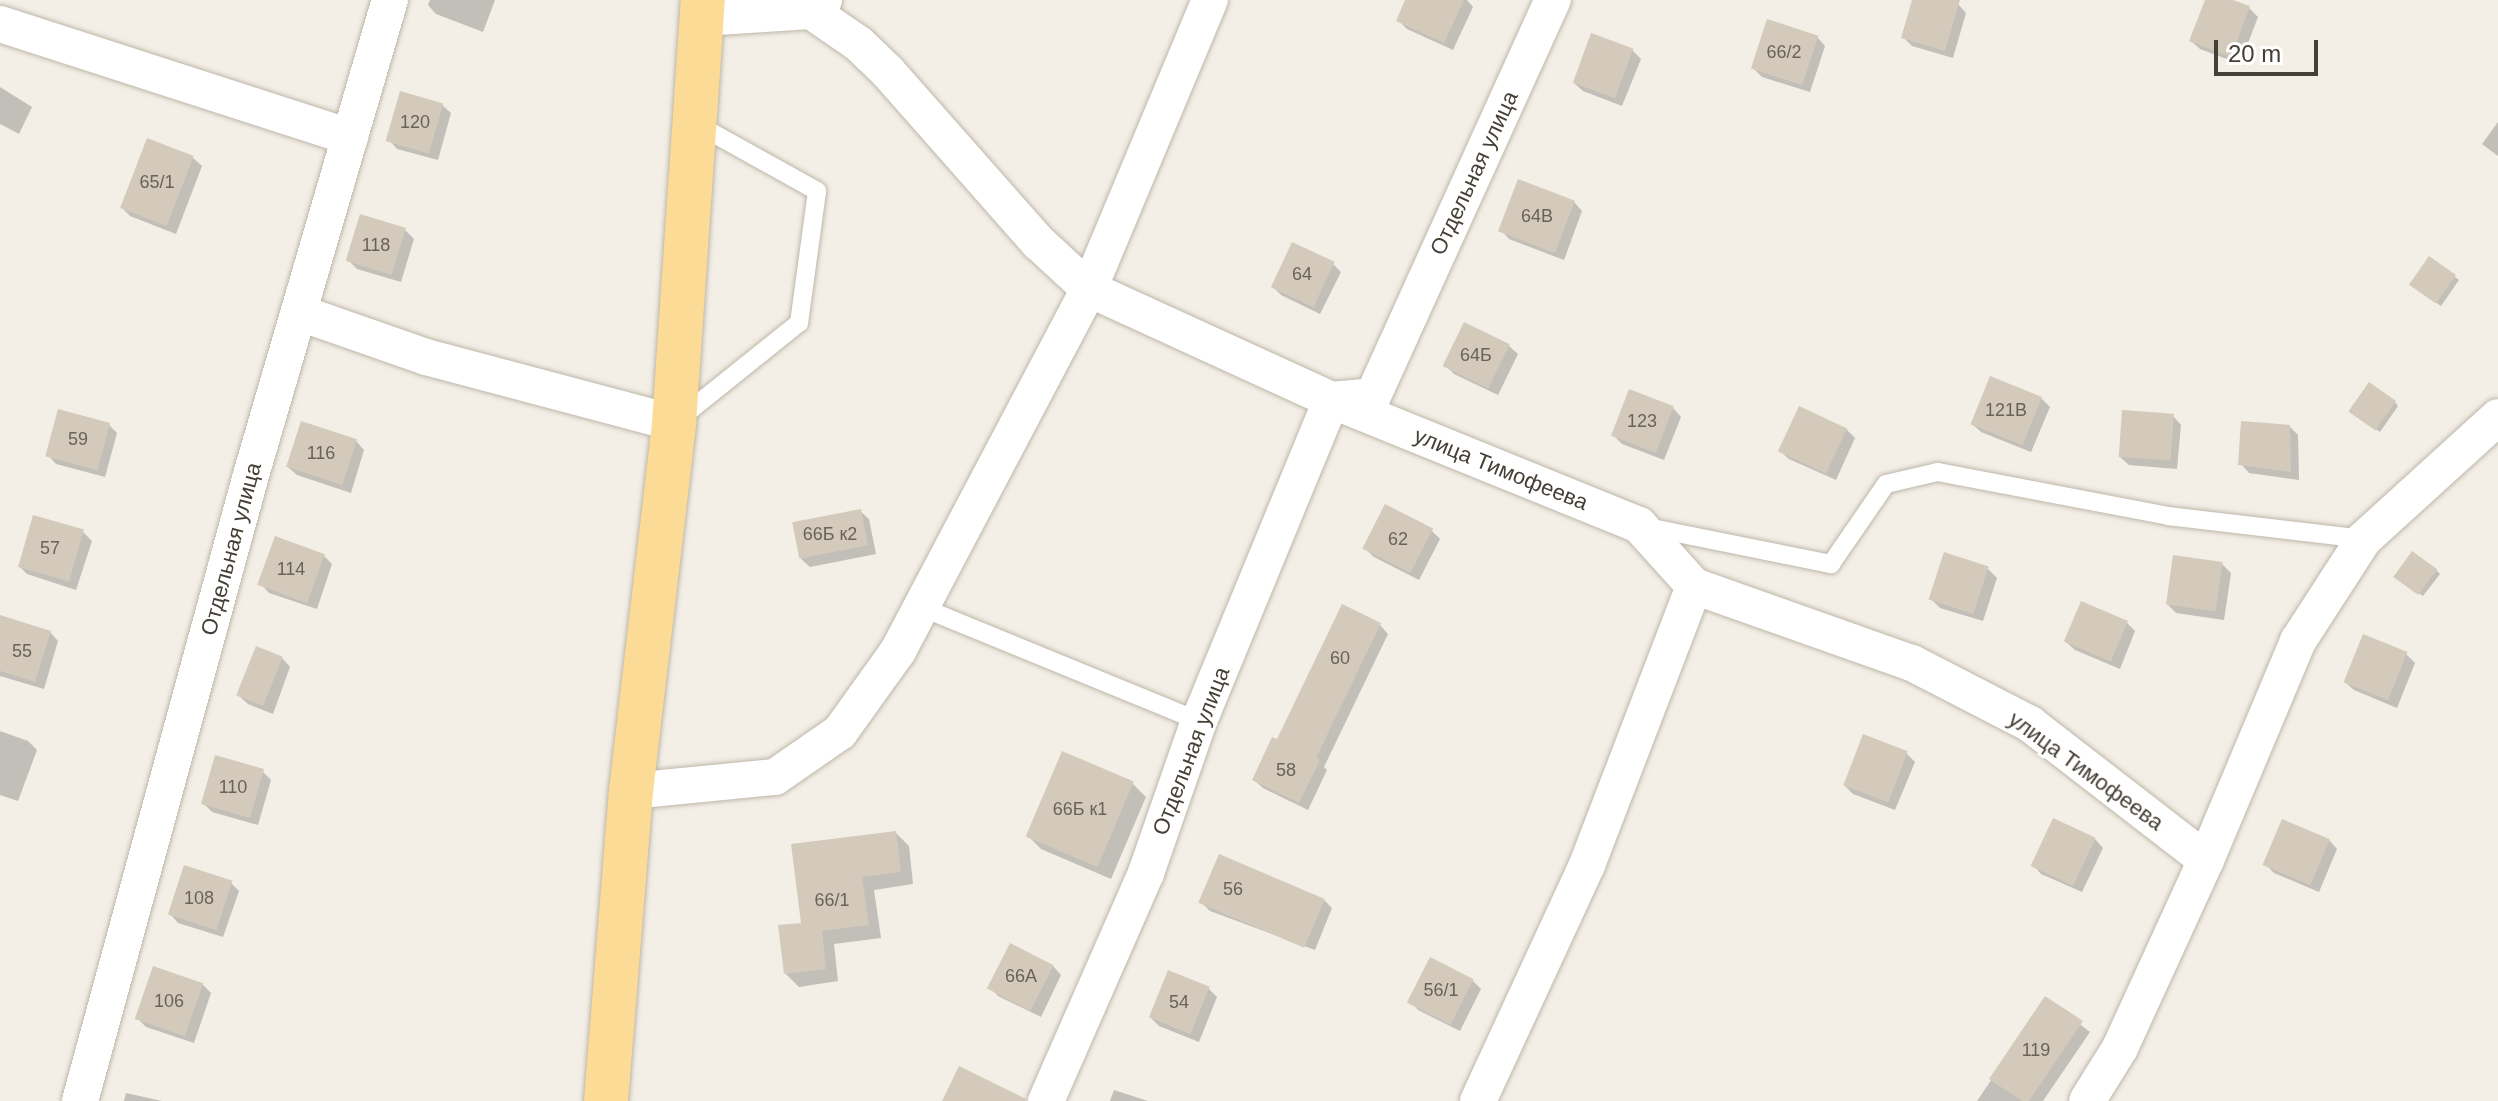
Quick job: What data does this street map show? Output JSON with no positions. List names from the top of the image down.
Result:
{
  "streets": {
    "street": ["Отдельная улица", "улица Тимофеева"]
  },
  "crossings": [
    ["Отдельная улица", "улица Тимофеева"]
  ],
  "house_numbers": [
    "66/2",
    "120",
    "65/1",
    "64В",
    "118",
    "64",
    "64Б",
    "121В",
    "123",
    "59",
    "116",
    "66Б к2",
    "62",
    "57",
    "114",
    "55",
    "60",
    "58",
    "110",
    "66Б к1",
    "56",
    "108",
    "66/1",
    "66А",
    "56/1",
    "106",
    "54",
    "119"
  ],
  "scale_bar": "20 m"
}
